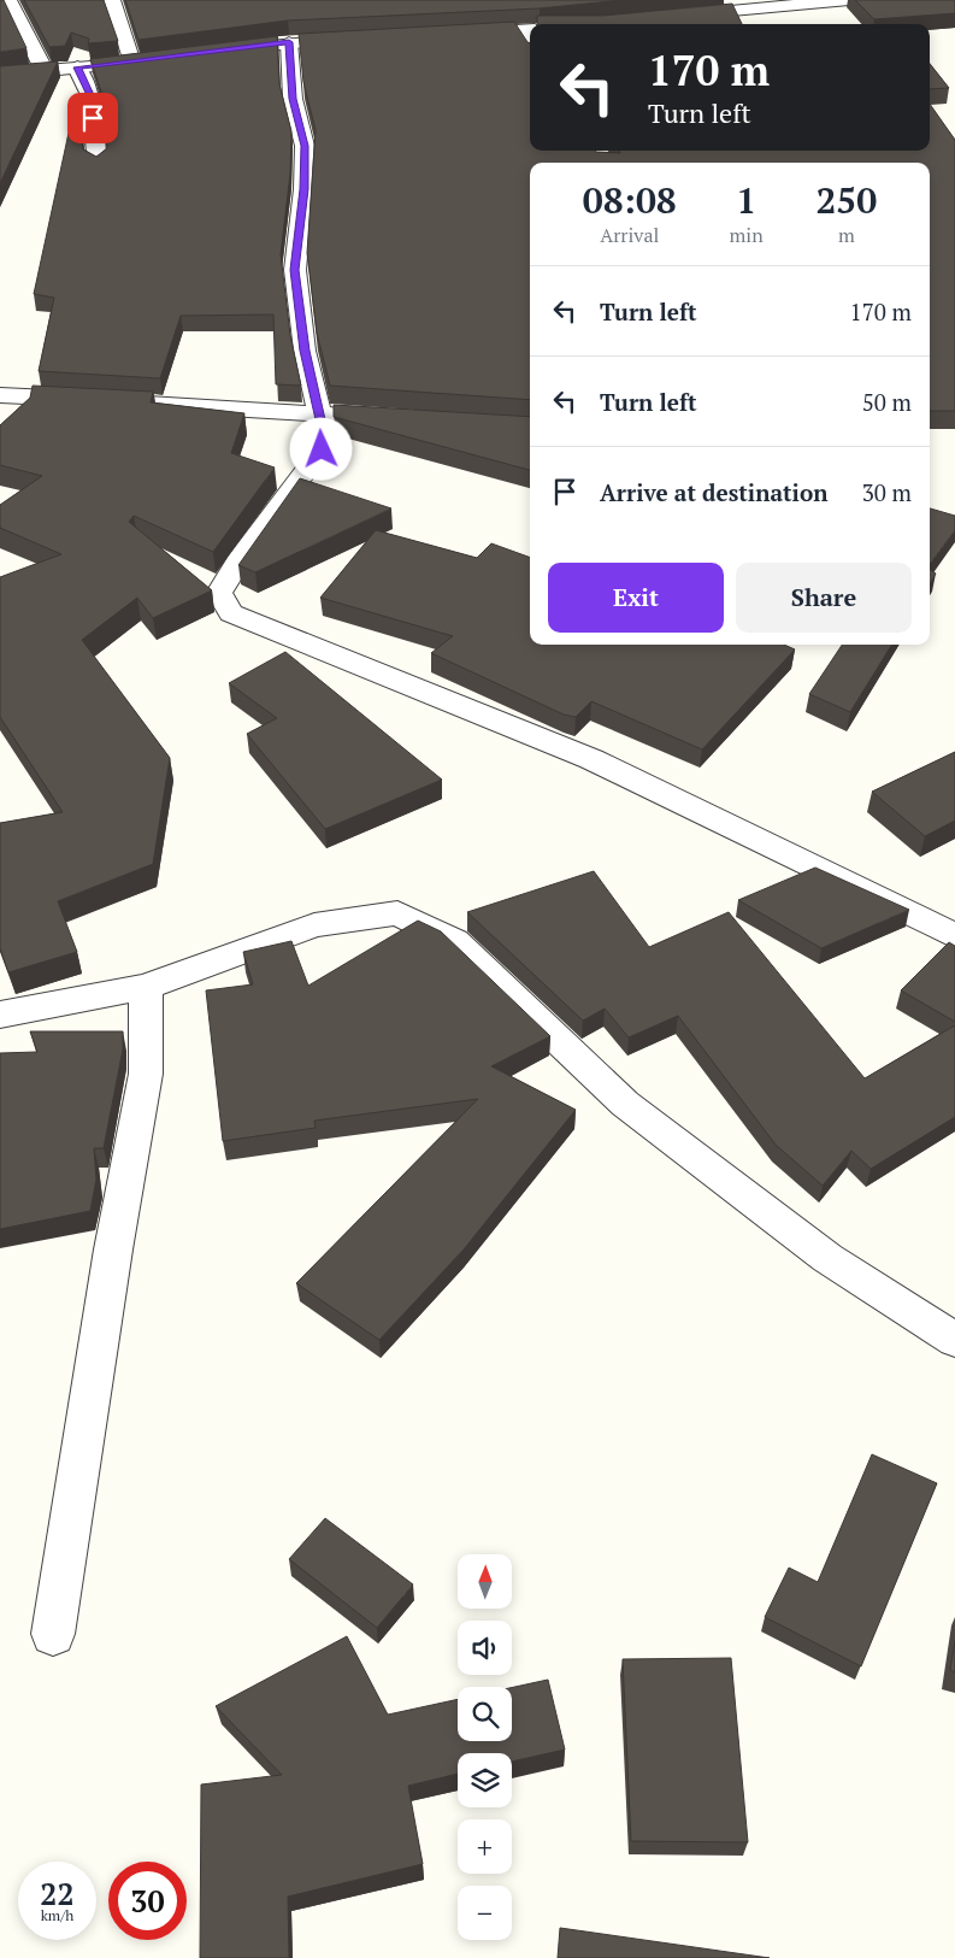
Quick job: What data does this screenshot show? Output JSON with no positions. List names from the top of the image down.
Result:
{
  "north": "top",
  "page": {
    "turn": ["170 m", "Turn left"],
    "eta": [
      "08:08",
      "Arrival",
      "1",
      "min",
      "250",
      "m"
    ],
    "list": [
      {
        "name": "Turn left",
        "value": "170 m"
      },
      {
        "name": "Turn left",
        "value": "50 m"
      },
      {
        "name": "Arrive at destination",
        "value": "30 m"
      }
    ],
    "buttons": ["Exit", "Share"],
    "map_buttons": ["+", "−"],
    "speed": "22 km/h",
    "limit": "30"
  }
}
